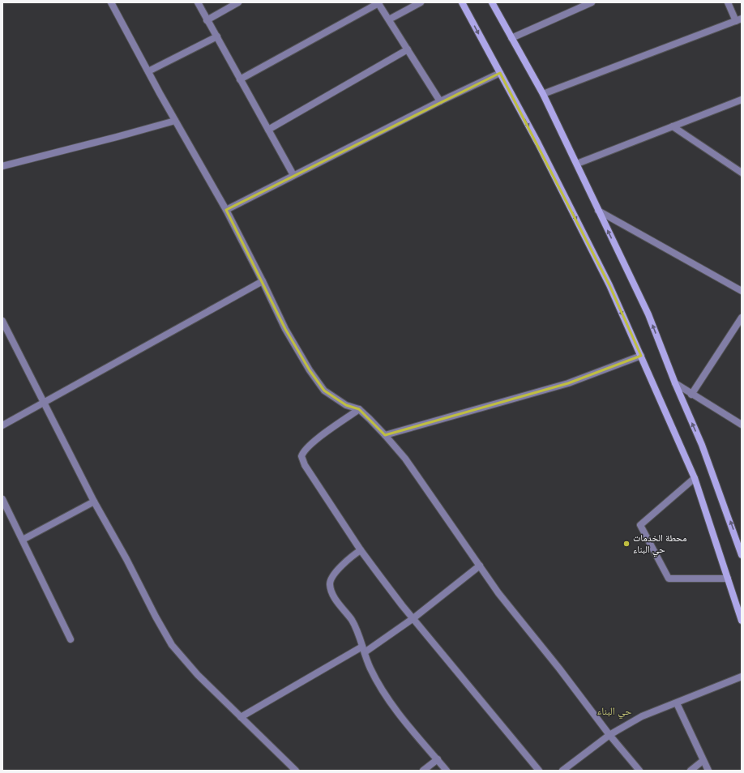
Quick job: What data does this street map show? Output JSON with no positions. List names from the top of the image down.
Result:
{
  "districts": ["حي البناء"],
  "places": ["محطة الخدمات حي البناء"]
}
